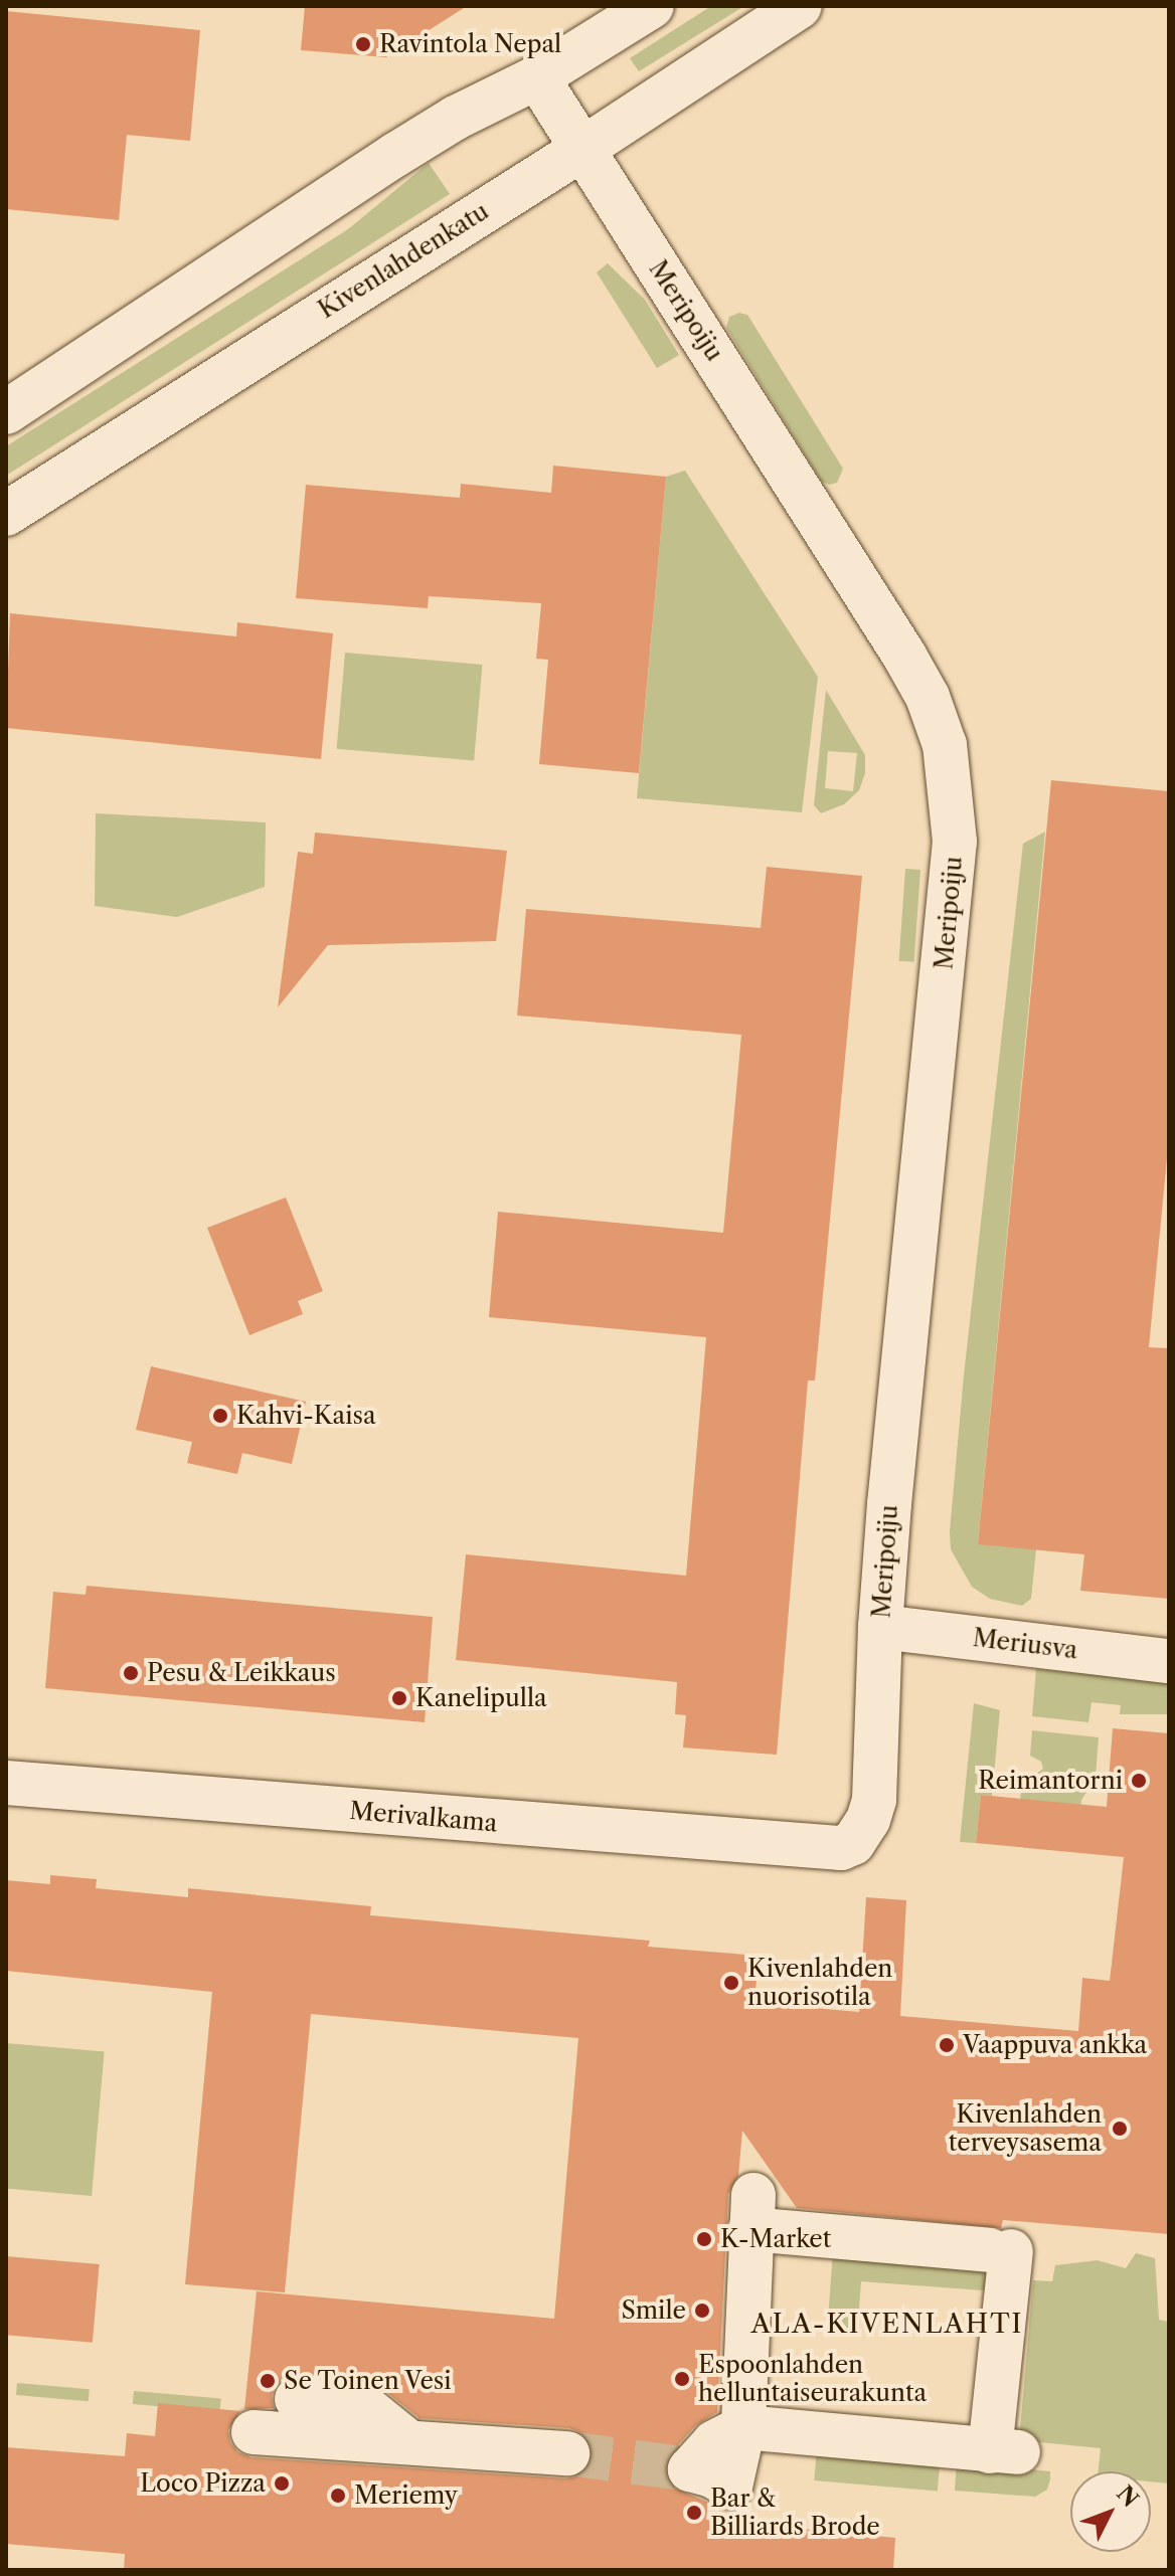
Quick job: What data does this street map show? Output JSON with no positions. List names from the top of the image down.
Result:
{
  "streets": {
    "street": [
      "Kivenlahdenkatu",
      "Meripoiju",
      "Meriusva",
      "Merivalkama"
    ]
  },
  "crossings": [
    ["Kivenlahdenkatu", "Meripoiju"],
    ["Meripoiju", "Meriusva"],
    ["Meripoiju", "Merivalkama"]
  ],
  "districts": ["ALA-KIVENLAHTI"],
  "places": [
    "Ravintola Nepal",
    "Kahvi-Kaisa",
    "Pesu & Leikkaus",
    "Kanelipulla",
    "Reimantorni",
    "Kivenlahden nuorisotila",
    "Vaappuva ankka",
    "Kivenlahden terveysasema",
    "K-Market",
    "Smile",
    "Espoonlahden helluntaiseurakunta",
    "Se Toinen Vesi",
    "Loco Pizza",
    "Meriemy",
    "Bar & Billiards Brode"
  ],
  "north": "top right"
}
